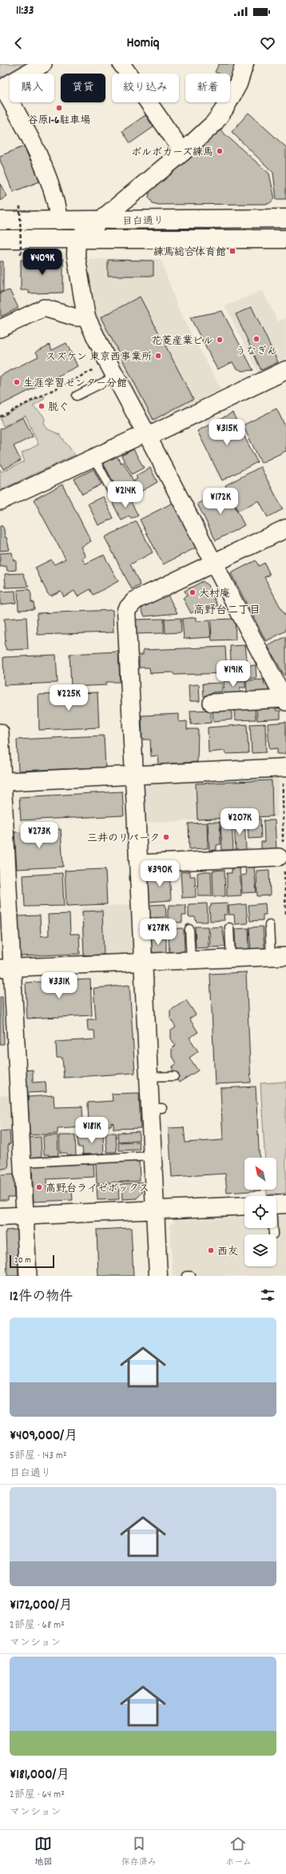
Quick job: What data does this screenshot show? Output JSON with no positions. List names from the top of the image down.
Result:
{
  "streets": {
    "street": ["目白通り"]
  },
  "districts": ["高野台二丁目"],
  "places": {
    "other": [
      "谷原1-6駐車場",
      "ボルボカーズ練馬",
      "うなぎん",
      "花菱産業ビル",
      "スズケン 東京西事業所",
      "生涯学習センター分館",
      "脱ぐ",
      "大村庵",
      "三井のリパーク",
      "高野台ライゼボックス",
      "西友"
    ],
    "transit": ["練馬総合体育館"]
  },
  "scale_bar": "20 m",
  "north": "top left",
  "page": {
    "status": "11:33",
    "header": "Homiq",
    "chip": [
      "購入",
      "賃貸",
      "絞り込み",
      "新着"
    ],
    "price": [
      "¥409K",
      "¥315K",
      "¥214K",
      "¥172K",
      "¥191K",
      "¥225K",
      "¥207K",
      "¥273K",
      "¥390K",
      "¥278K",
      "¥331K",
      "¥181K"
    ],
    "scale": "20 m",
    "heading": "12件の物件",
    "list": [
      {
        "name": "¥409,000/月",
        "note": "5部屋 · 143 m² · 目白通り"
      },
      {
        "name": "¥172,000/月",
        "note": "2部屋 · 68 m² · マンション"
      },
      {
        "name": "¥181,000/月",
        "note": "2部屋 · 64 m² · マンション"
      }
    ],
    "tabs": ["地図", "保存済み", "ホーム"]
  }
}
